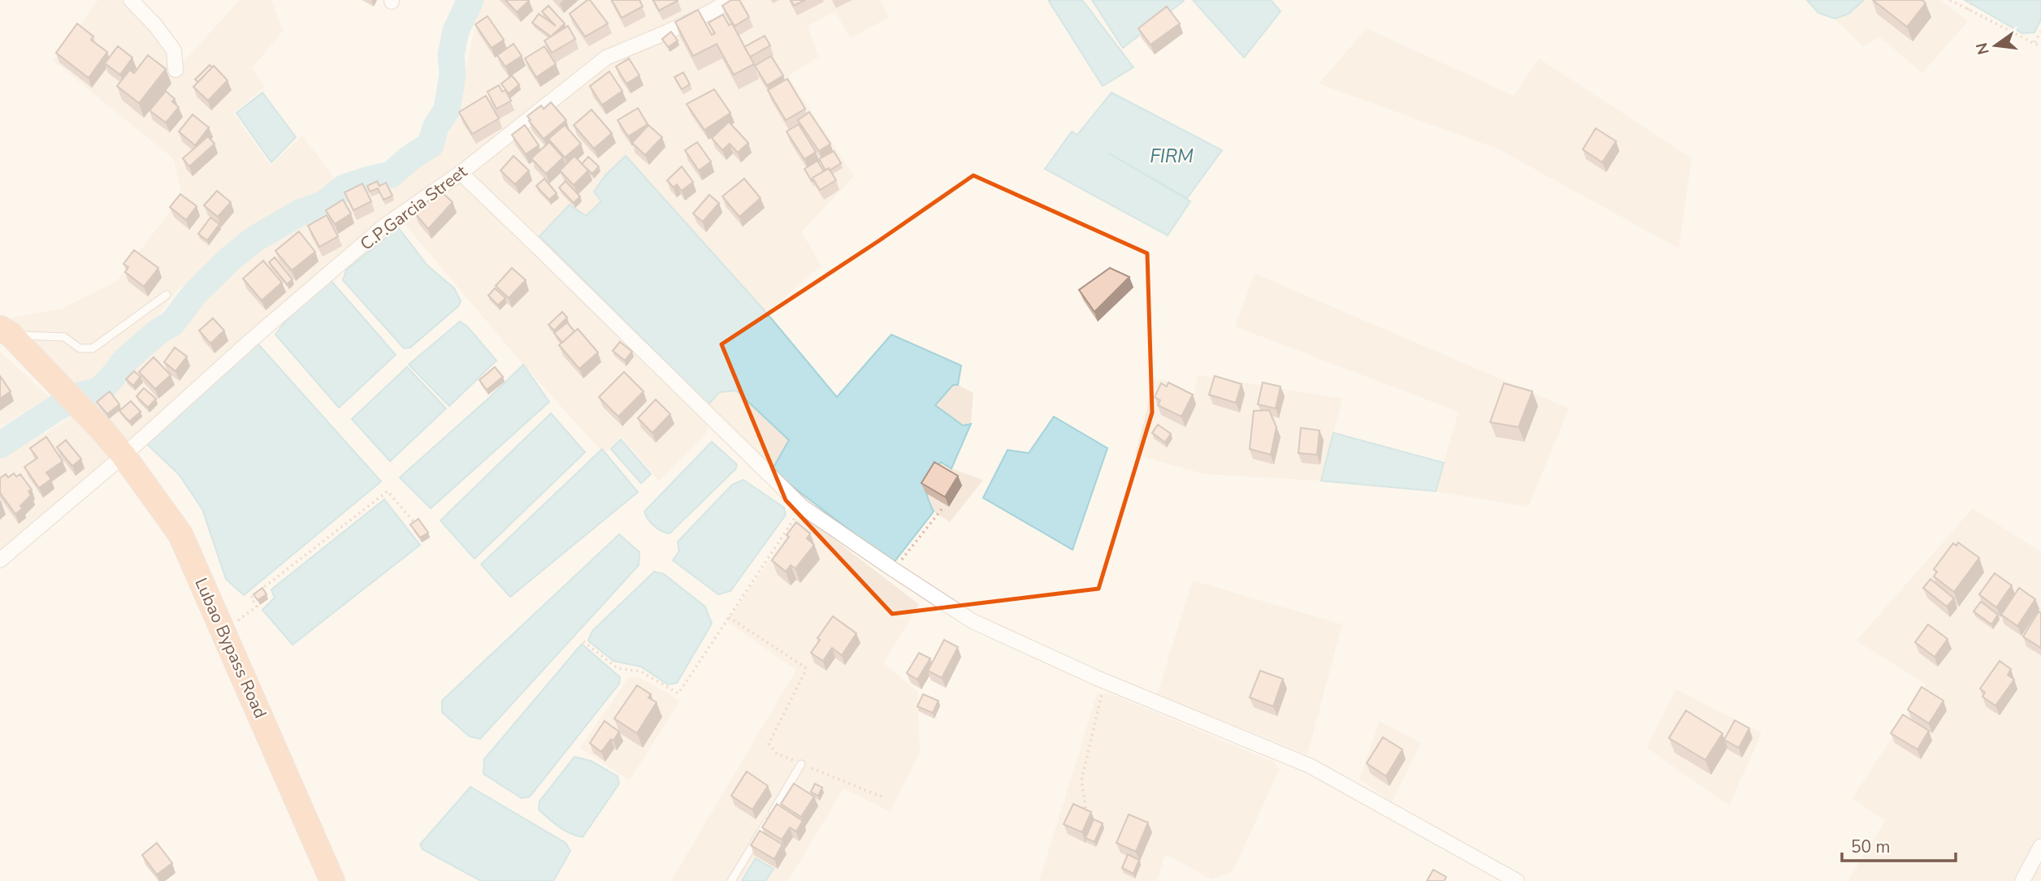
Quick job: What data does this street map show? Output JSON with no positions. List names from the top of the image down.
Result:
{
  "streets": {
    "highway": ["Lubao Bypass Road"],
    "street": ["C.P.Garcia Street"]
  },
  "crossings": [
    ["C.P.Garcia Street", "Lubao Bypass Road"]
  ],
  "water": ["FIRM"],
  "scale_bar": "50 m",
  "north": "left"
}
